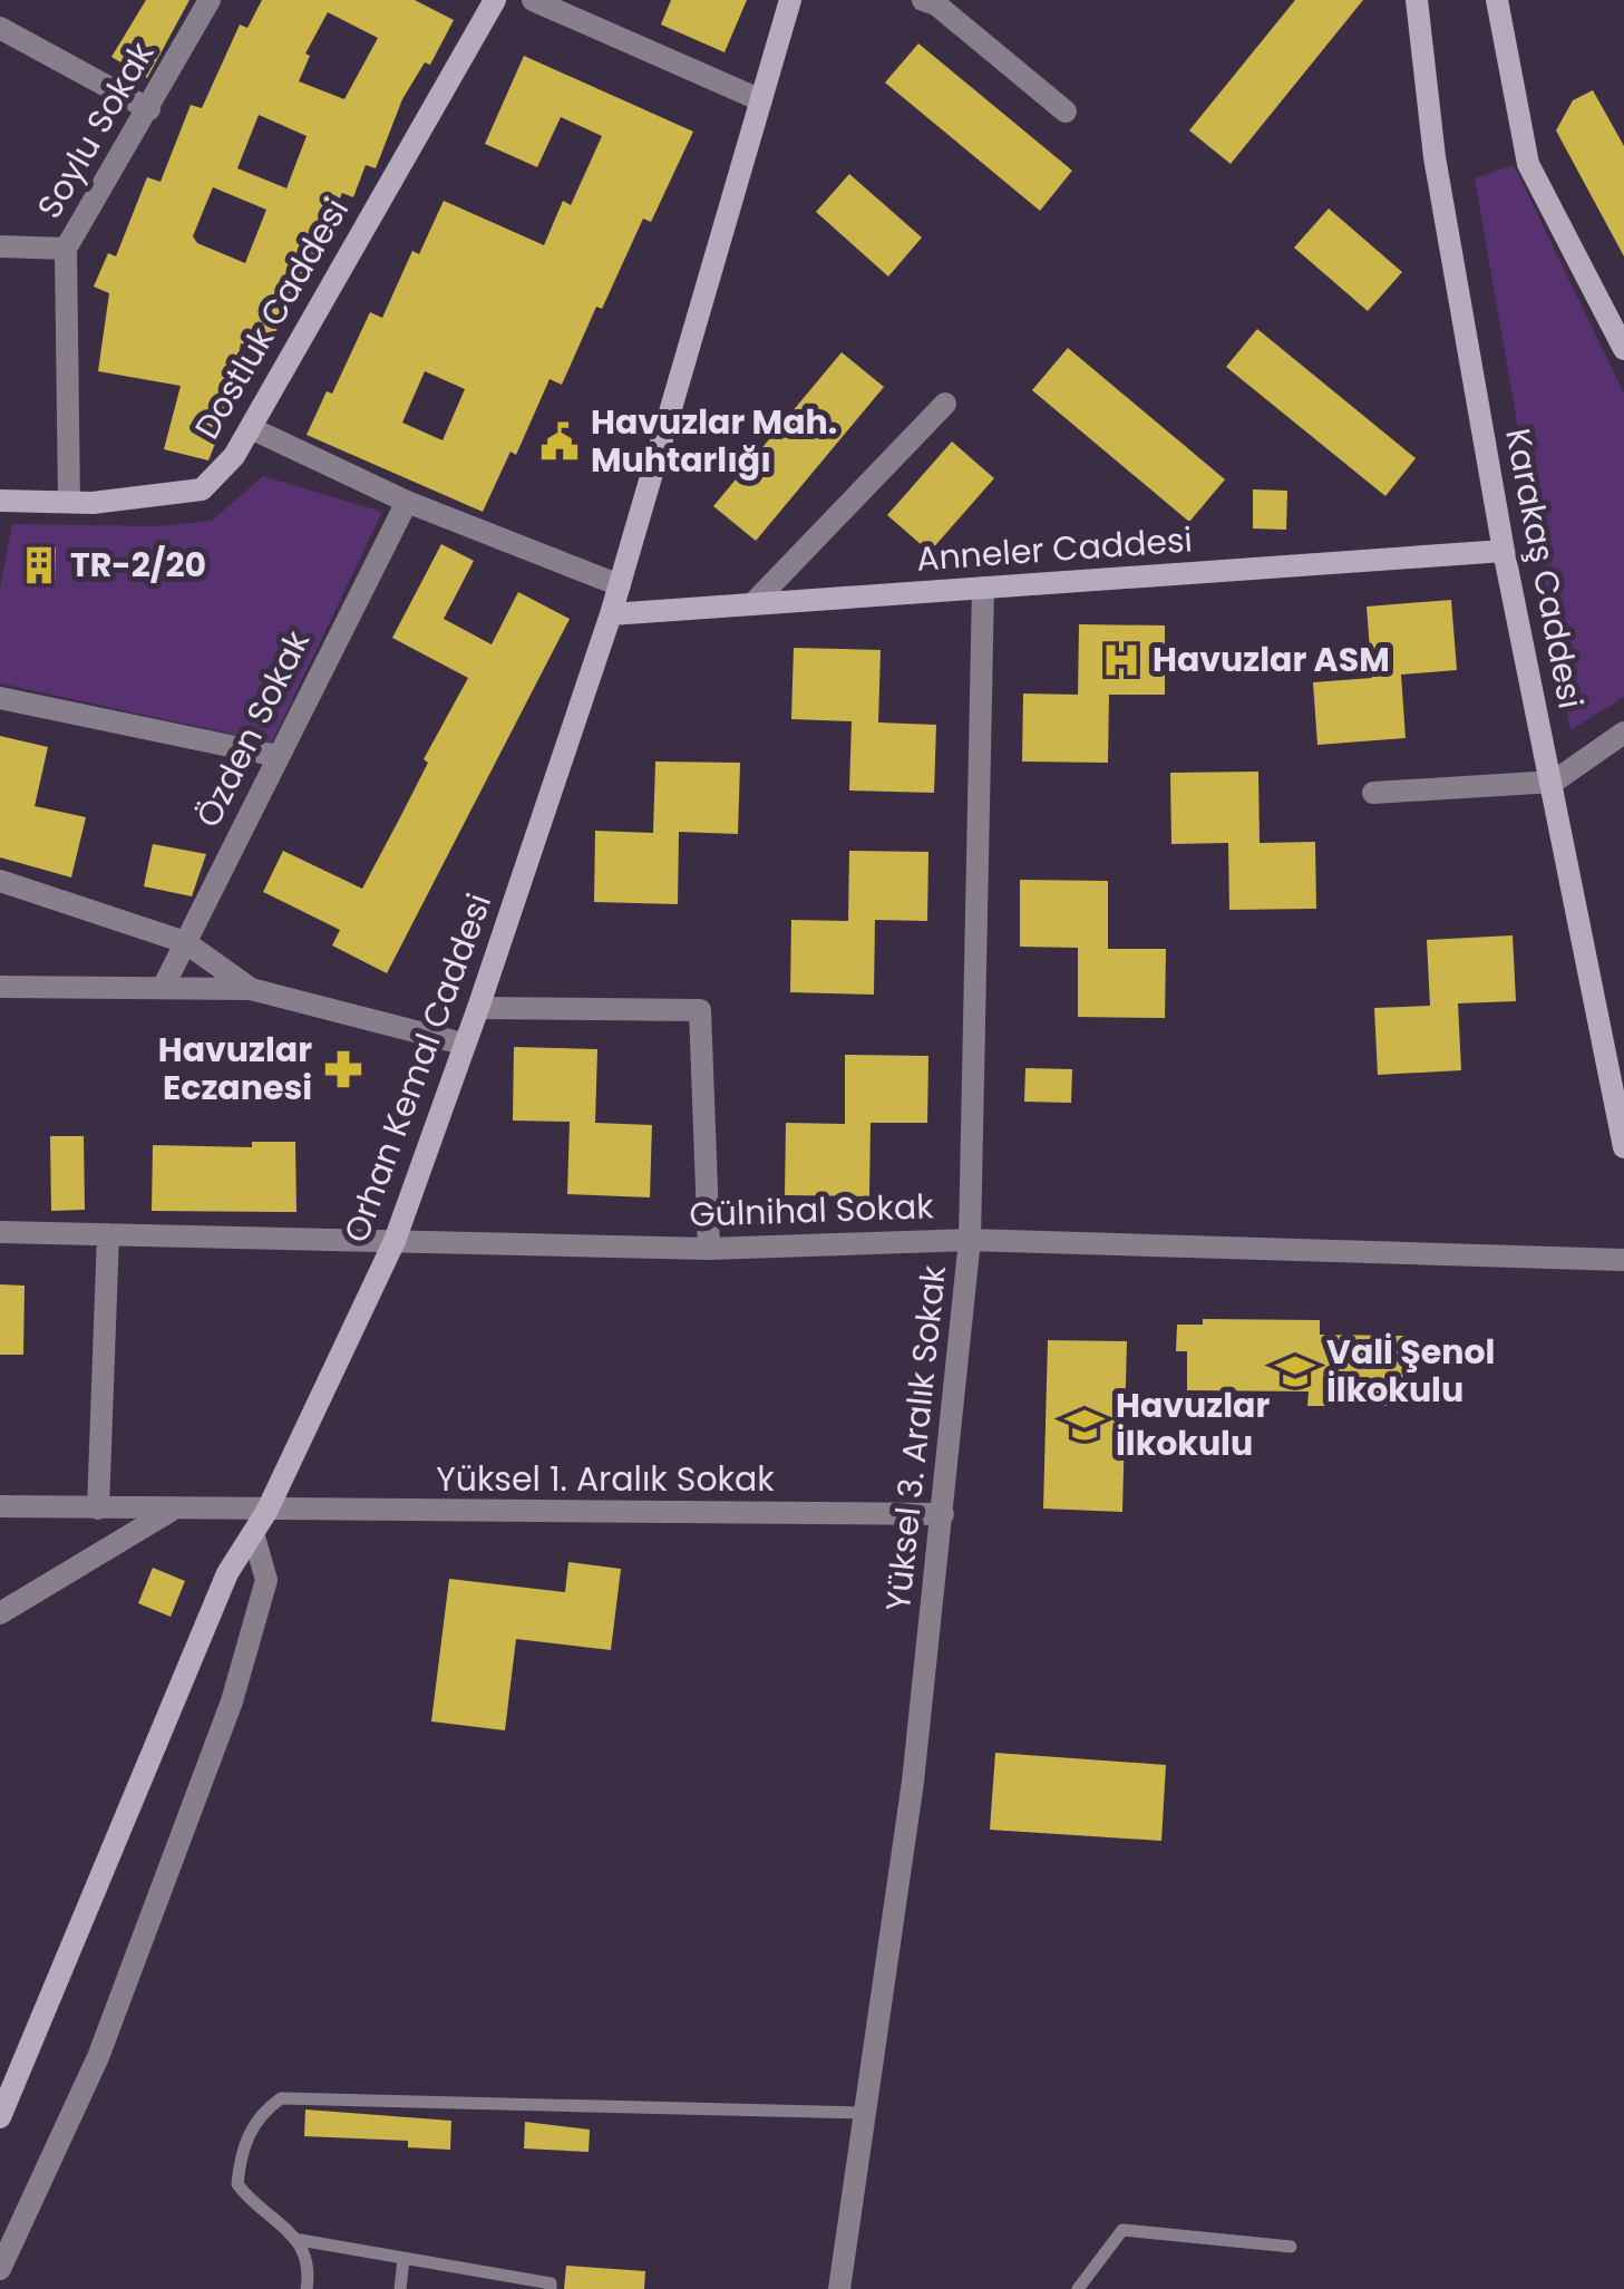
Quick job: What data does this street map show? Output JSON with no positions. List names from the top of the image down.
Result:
{
  "streets": {
    "street": [
      "Soylu Sokak",
      "Dostluk Caddesi",
      "Anneler Caddesi",
      "Karakaş Caddesi",
      "Özden Sokak",
      "Orhan Kemal Caddesi",
      "Gülnihal Sokak",
      "Yüksel 3. Aralık Sokak",
      "Yüksel 1. Aralık Sokak"
    ]
  },
  "crossings": [
    ["Soylu Sokak", "Dostluk Caddesi"],
    ["Anneler Caddesi", "Karakaş Caddesi"],
    ["Anneler Caddesi", "Orhan Kemal Caddesi"],
    ["Anneler Caddesi", "Yüksel 3. Aralık Sokak"],
    ["Orhan Kemal Caddesi", "Gülnihal Sokak"],
    ["Orhan Kemal Caddesi", "Yüksel 1. Aralık Sokak"],
    ["Gülnihal Sokak", "Yüksel 3. Aralık Sokak"],
    ["Yüksel 3. Aralık Sokak", "Yüksel 1. Aralık Sokak"]
  ],
  "places": {
    "public building": ["Havuzlar Mah. Muhtarlığı"],
    "building": ["TR-2/20"],
    "hospital": ["Havuzlar ASM"],
    "pharmacy": ["Havuzlar Eczanesi"],
    "school or university": ["Valİ Şenol İlkokulu", "Havuzlar İlkokulu"]
  }
}
